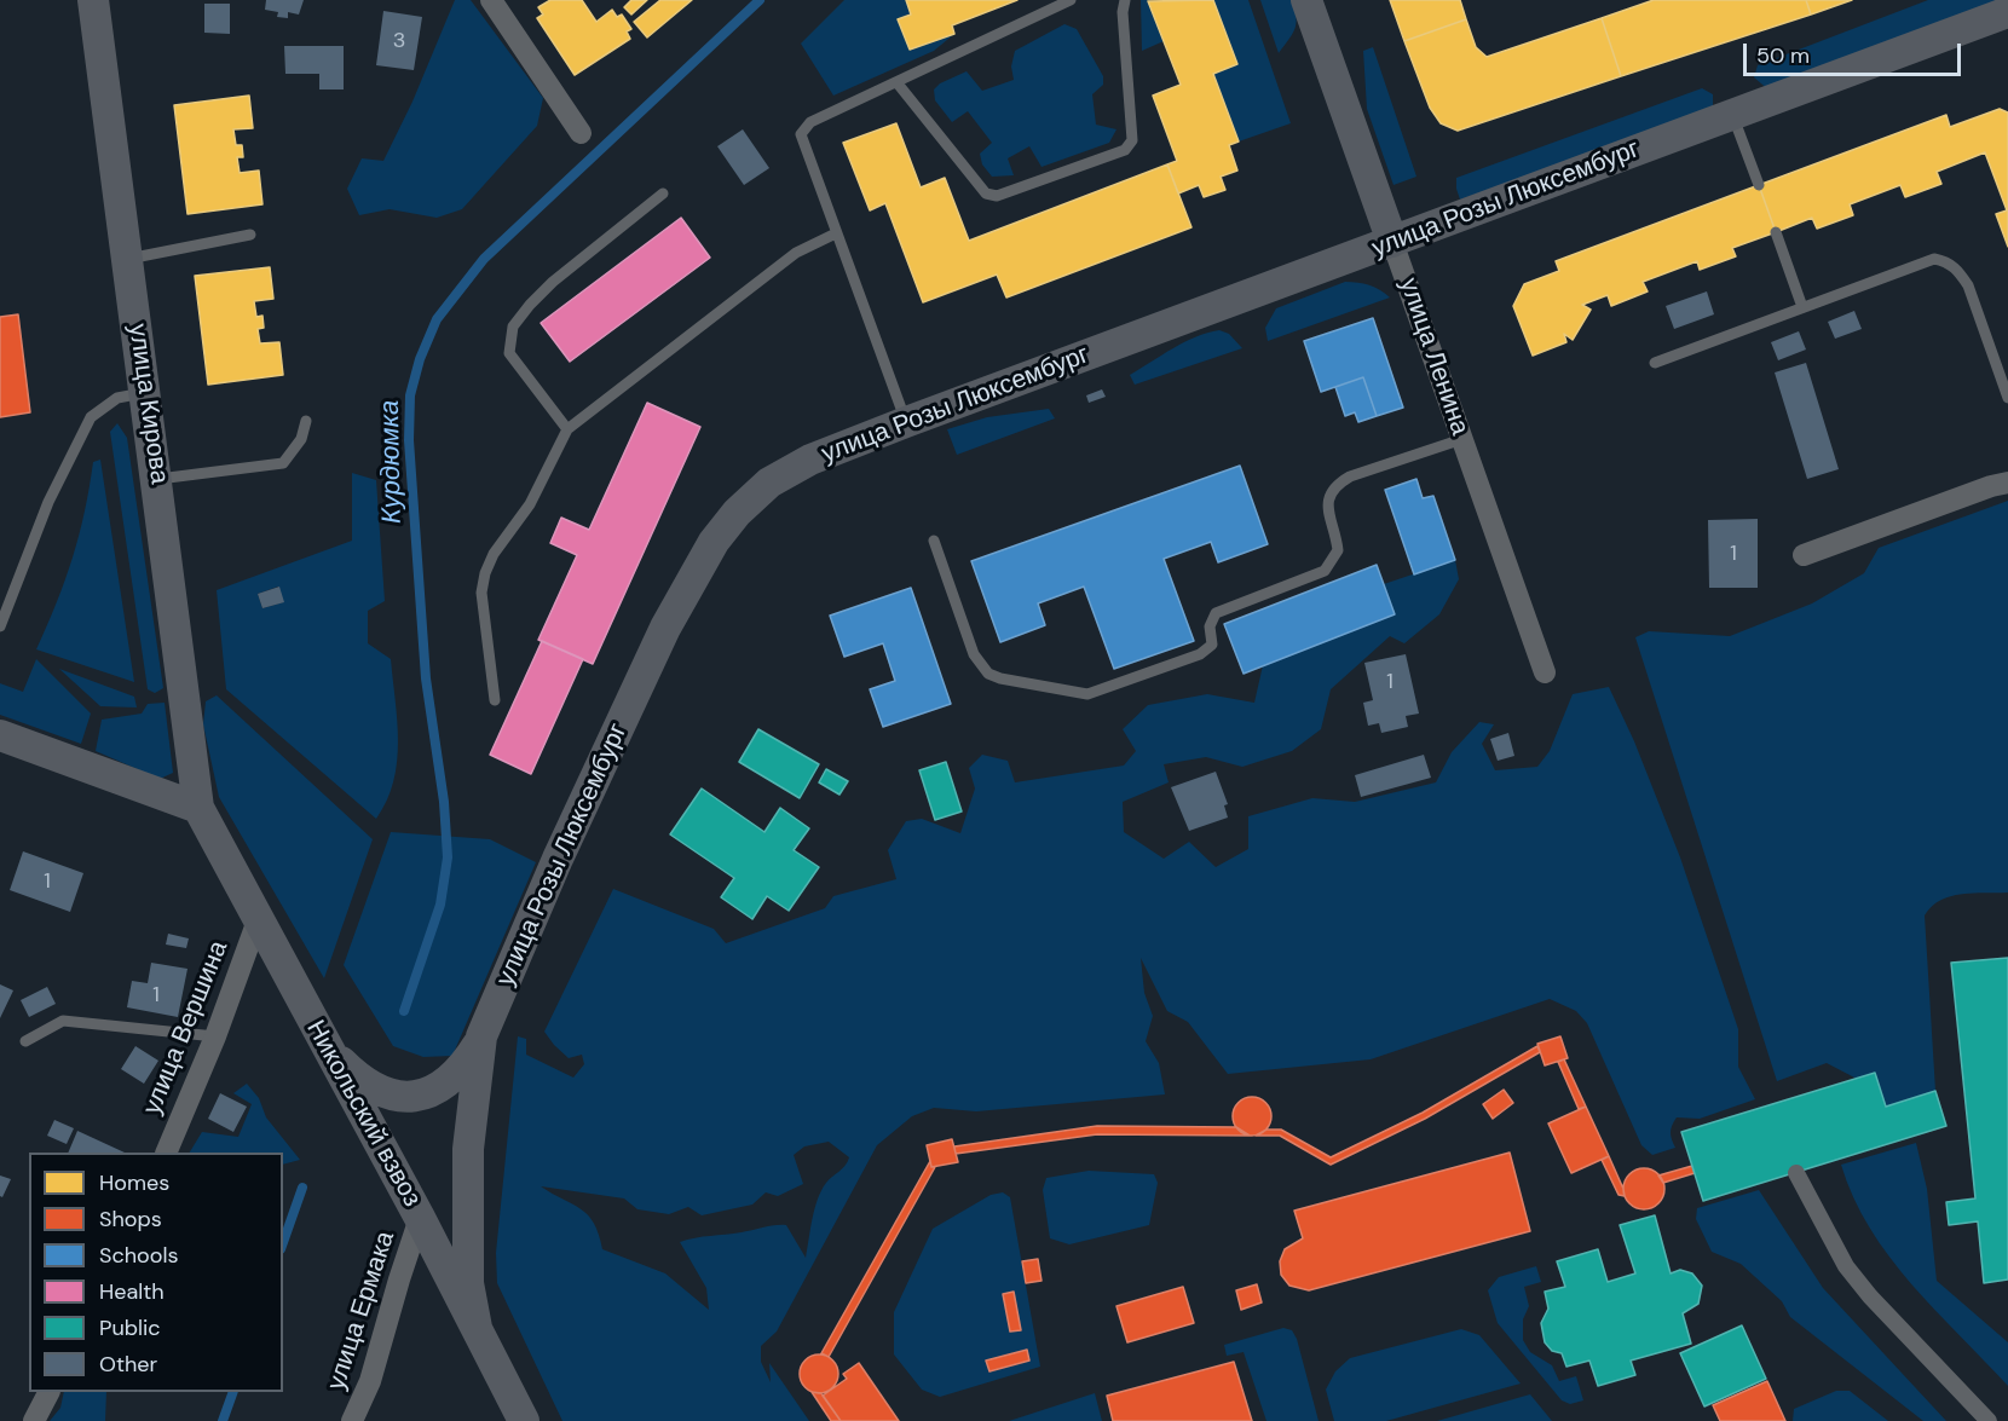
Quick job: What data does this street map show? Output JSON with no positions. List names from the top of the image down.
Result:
{
  "streets": {
    "main road": [
      "улица Розы Люксембург",
      "улица Ленина",
      "улица Кирова",
      "Никольский взвоз"
    ],
    "street": ["улица Вершина", "улица Ермака"]
  },
  "crossings": [
    ["улица Розы Люксембург", "улица Ленина"],
    ["улица Розы Люксембург", "Никольский взвоз"],
    ["улица Кирова", "Никольский взвоз"],
    ["улица Вершина", "Никольский взвоз"],
    ["Никольский взвоз", "улица Ермака"]
  ],
  "water": ["Курдюмка"],
  "house_numbers": [
    "3",
    "1",
    "1",
    "1",
    "1"
  ],
  "legend": [
    "Homes",
    "Shops",
    "Schools",
    "Health",
    "Public",
    "Other"
  ],
  "scale_bar": "50 m"
}
